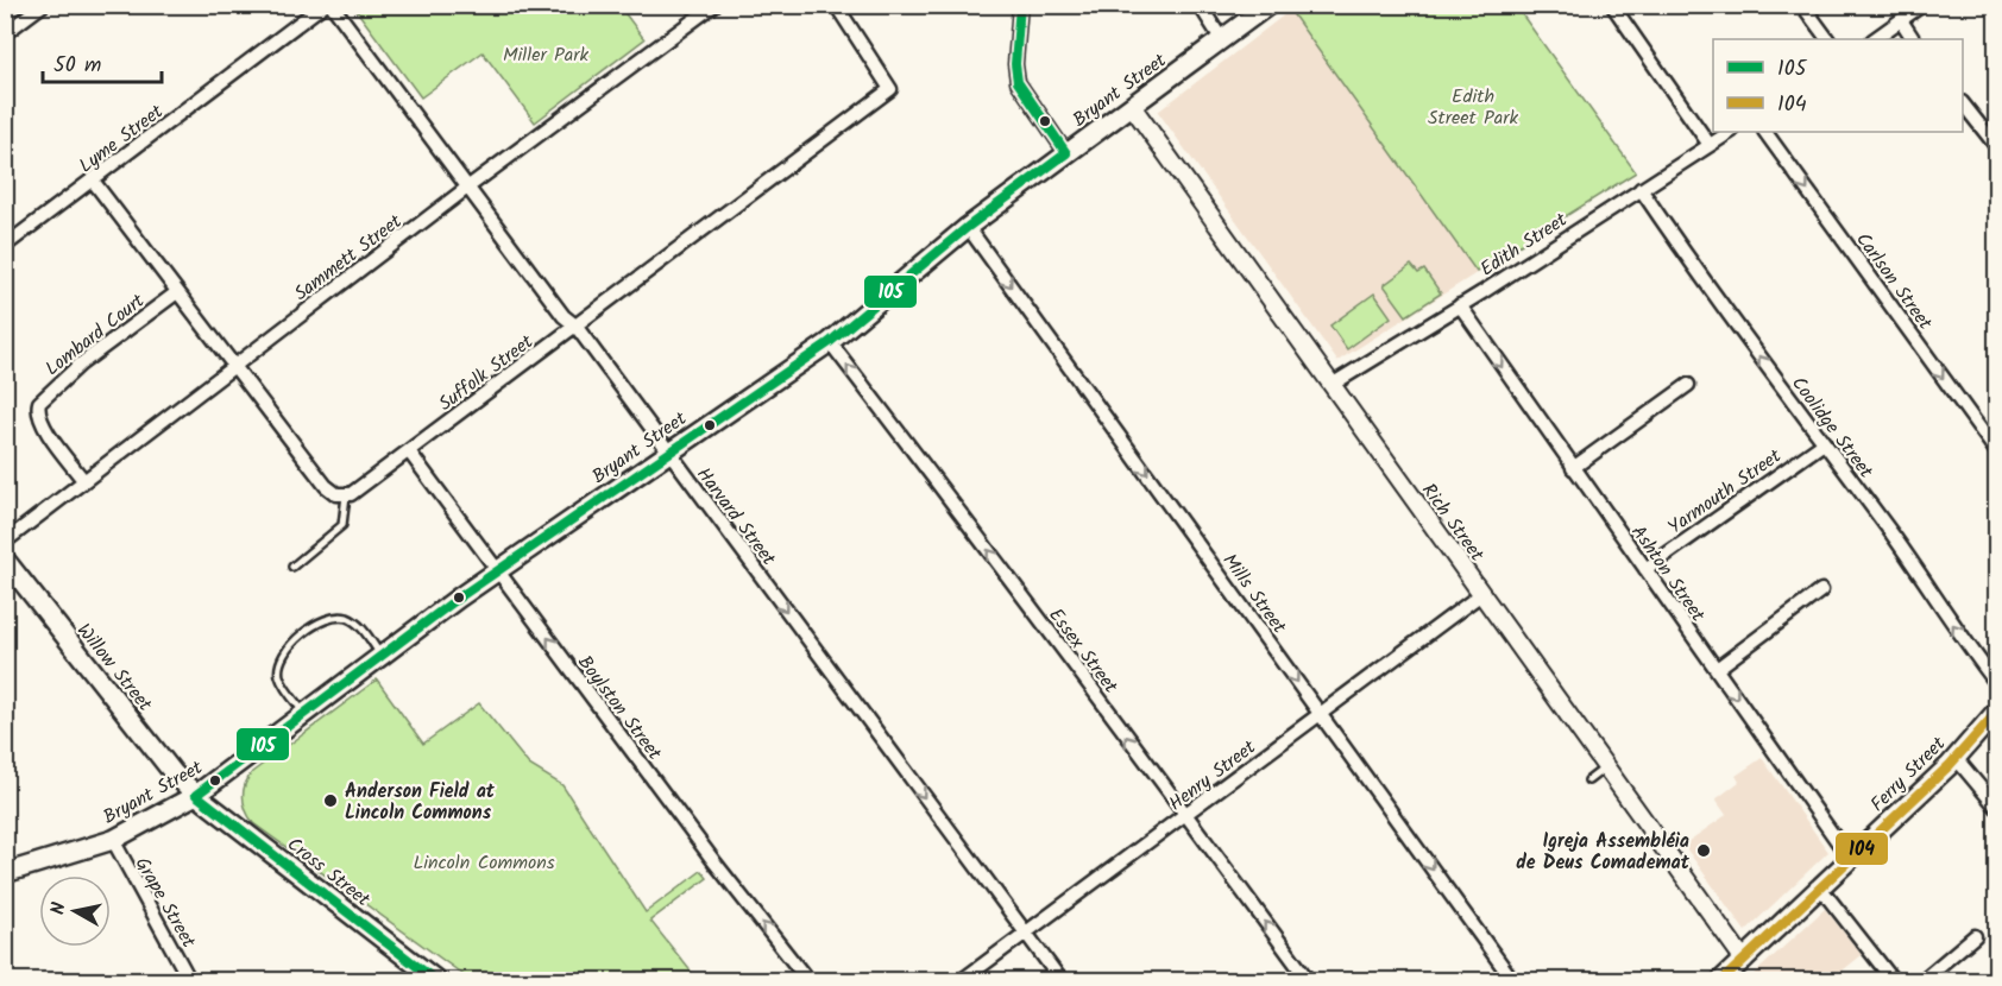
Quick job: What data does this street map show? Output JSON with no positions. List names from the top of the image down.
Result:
{
  "streets": {
    "main road": [
      "Bryant Street",
      "Willow Street",
      "Ferry Street",
      "Cross Street"
    ],
    "street": [
      "Lyme Street",
      "Edith Street",
      "Sammett Street",
      "Carlson Street",
      "Lombard Court",
      "Suffolk Street",
      "Coolidge Street",
      "Yarmouth Street",
      "Harvard Street",
      "Rich Street",
      "Ashton Street",
      "Mills Street",
      "Essex Street",
      "Boylston Street",
      "Henry Street",
      "Grape Street"
    ]
  },
  "crossings": [
    ["Bryant Street", "Harvard Street"],
    ["Bryant Street", "Rich Street"],
    ["Bryant Street", "Mills Street"],
    ["Bryant Street", "Essex Street"],
    ["Bryant Street", "Willow Street"],
    ["Bryant Street", "Boylston Street"],
    ["Bryant Street", "Cross Street"],
    ["Bryant Street", "Grape Street"],
    ["Edith Street", "Coolidge Street"],
    ["Edith Street", "Rich Street"],
    ["Edith Street", "Ashton Street"],
    ["Sammett Street", "Lombard Court"],
    ["Sammett Street", "Harvard Street"],
    ["Suffolk Street", "Harvard Street"],
    ["Suffolk Street", "Boylston Street"],
    ["Coolidge Street", "Yarmouth Street"],
    ["Yarmouth Street", "Ashton Street"],
    ["Harvard Street", "Henry Street"],
    ["Rich Street", "Ferry Street"],
    ["Rich Street", "Henry Street"],
    ["Ashton Street", "Ferry Street"],
    ["Mills Street", "Henry Street"],
    ["Essex Street", "Henry Street"],
    ["Willow Street", "Cross Street"]
  ],
  "one_way": [
    "Carlson Street",
    "Coolidge Street",
    "Harvard Street",
    "Ashton Street",
    "Mills Street",
    "Essex Street",
    "Boylston Street"
  ],
  "parks": ["Miller Park", "Edith Street Park", "Lincoln Commons"],
  "places": ["Anderson Field at Lincoln Commons", "Igreja Assembléia de Deus Comademat"],
  "lines": ["transit line 105", "transit line 104"],
  "legend": ["105", "104"],
  "scale_bar": "50 m",
  "north": "left"
}
